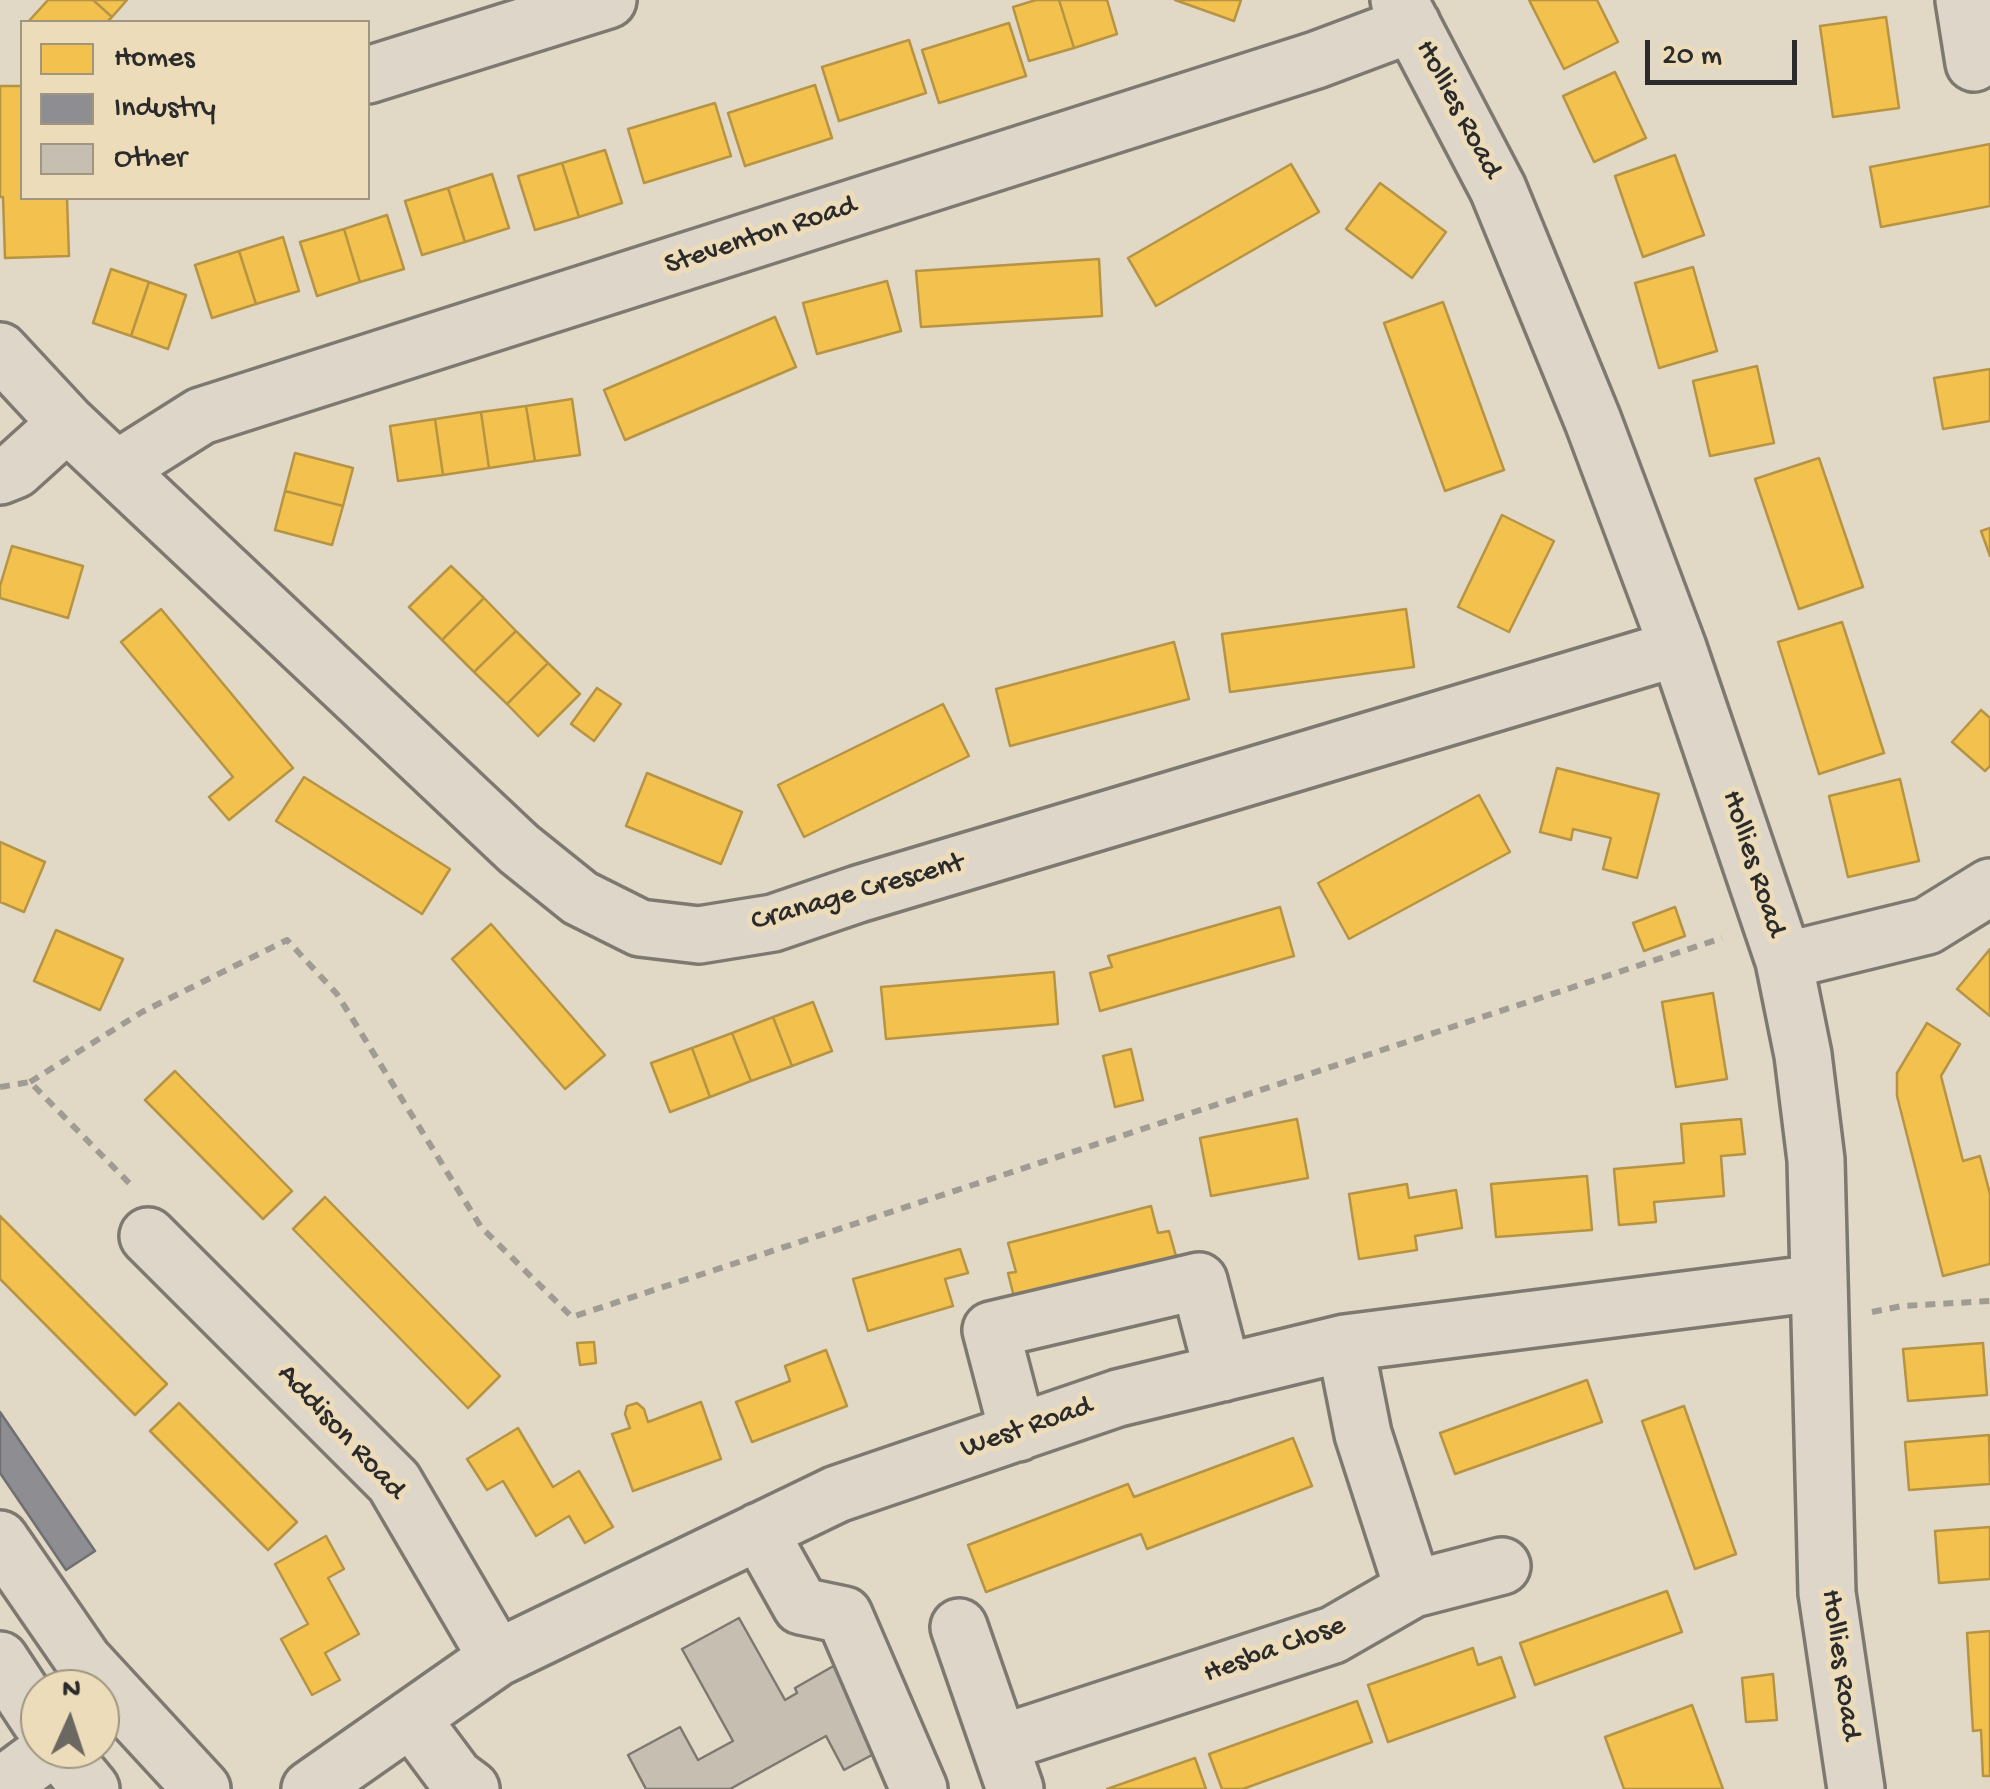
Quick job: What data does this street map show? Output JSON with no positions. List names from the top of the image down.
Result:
{
  "streets": {
    "street": [
      "Hollies Road",
      "Steventon Road",
      "Cranage Crescent",
      "West Road",
      "Addison Road",
      "Hesba Close"
    ]
  },
  "crossings": [
    ["Hollies Road", "Steventon Road"],
    ["Hollies Road", "Cranage Crescent"],
    ["Hollies Road", "West Road"],
    ["Steventon Road", "Cranage Crescent"],
    ["West Road", "Addison Road"]
  ],
  "legend": ["Homes", "Industry", "Other"],
  "scale_bar": "20 m",
  "north": "top"
}
